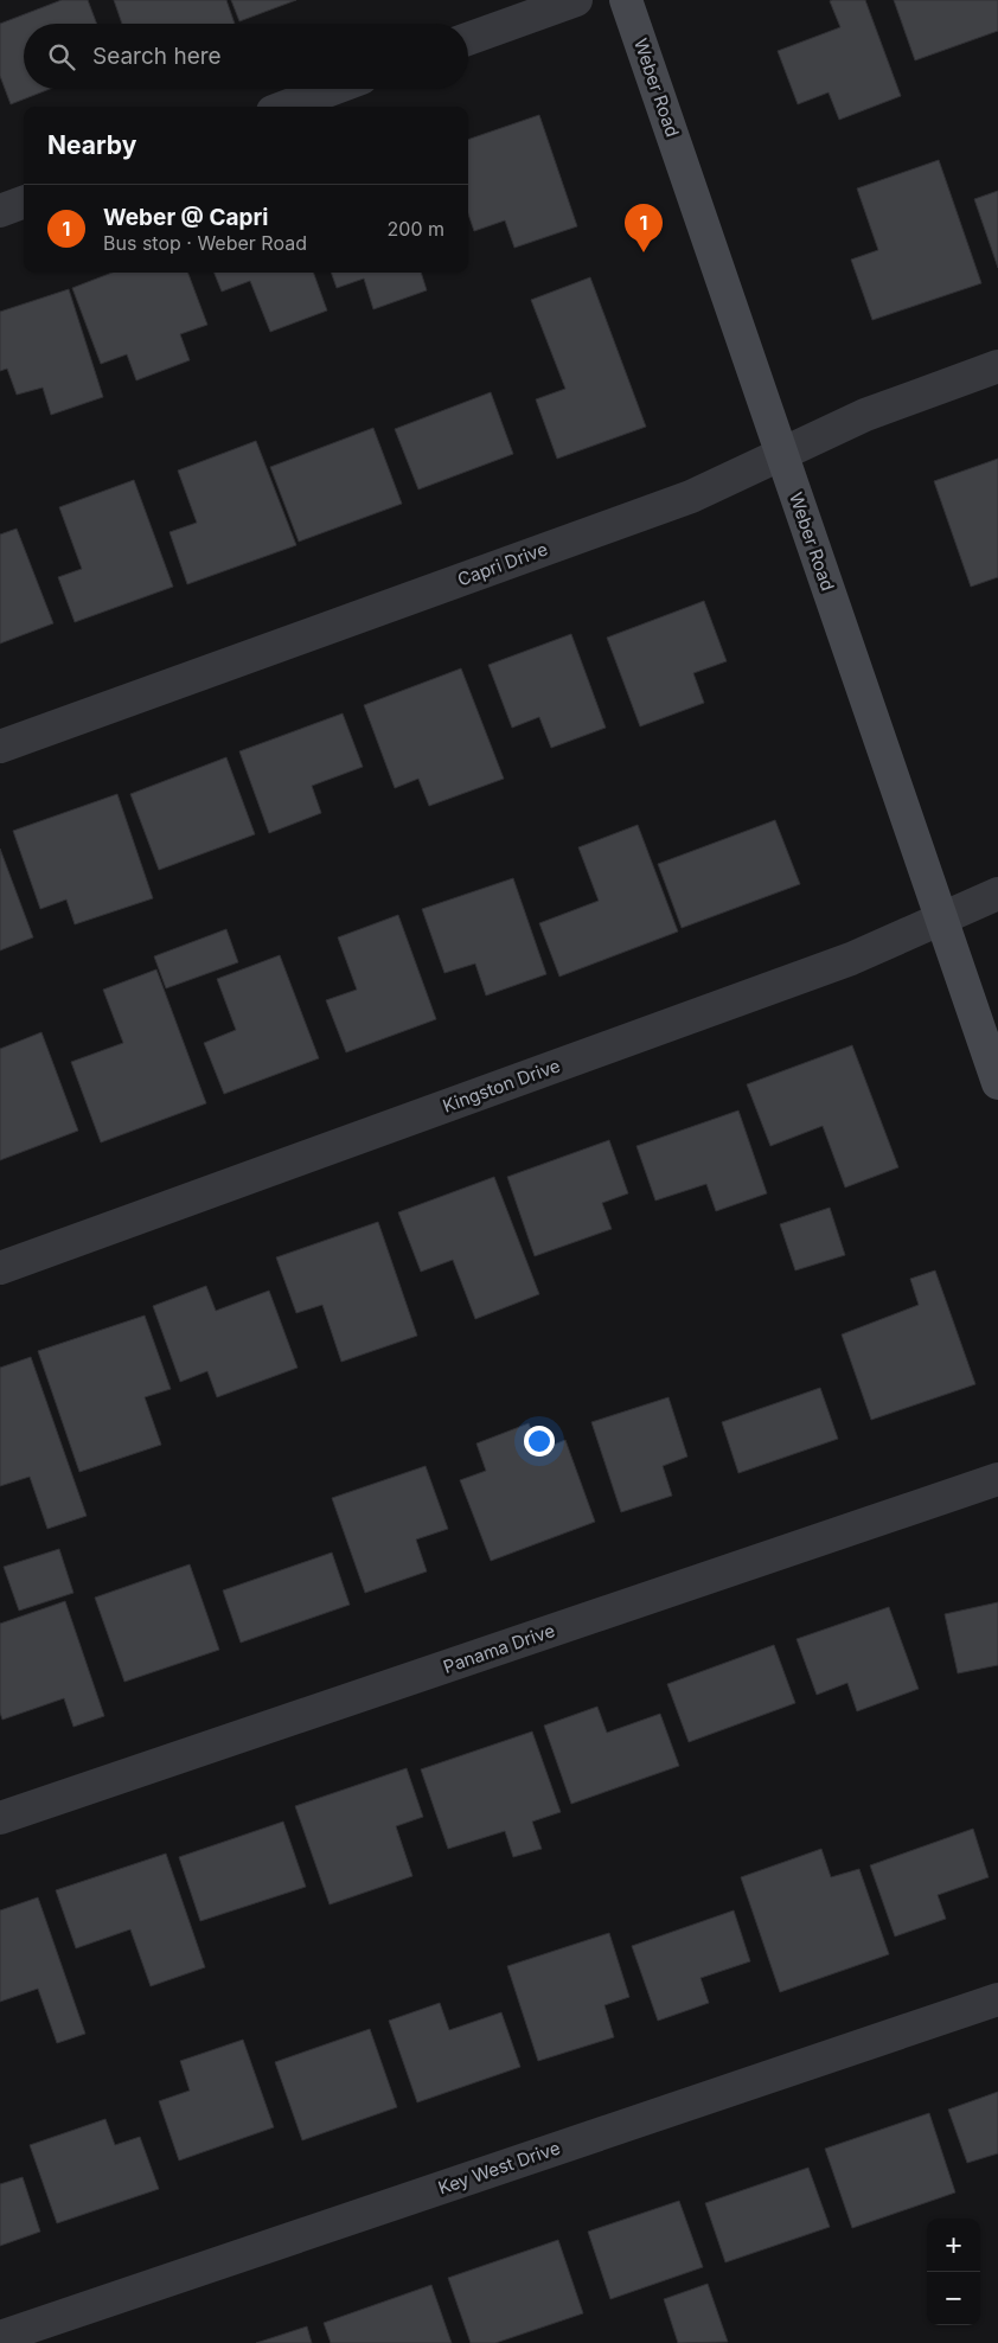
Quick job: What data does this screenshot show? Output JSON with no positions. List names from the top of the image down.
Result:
{
  "streets": {
    "main road": ["Weber Road"],
    "street": [
      "Capri Drive",
      "Kingston Drive",
      "Panama Drive",
      "Key West Drive"
    ]
  },
  "crossings": [
    ["Weber Road", "Capri Drive"],
    ["Weber Road", "Kingston Drive"]
  ],
  "page": {
    "search": "Search here",
    "heading": "Nearby",
    "list": [
      {
        "mark": "1",
        "name": "Weber @ Capri",
        "note": "Bus stop · Weber Road",
        "value": "200 m"
      }
    ],
    "pins": "1",
    "map_buttons": ["+", "−"]
  }
}
